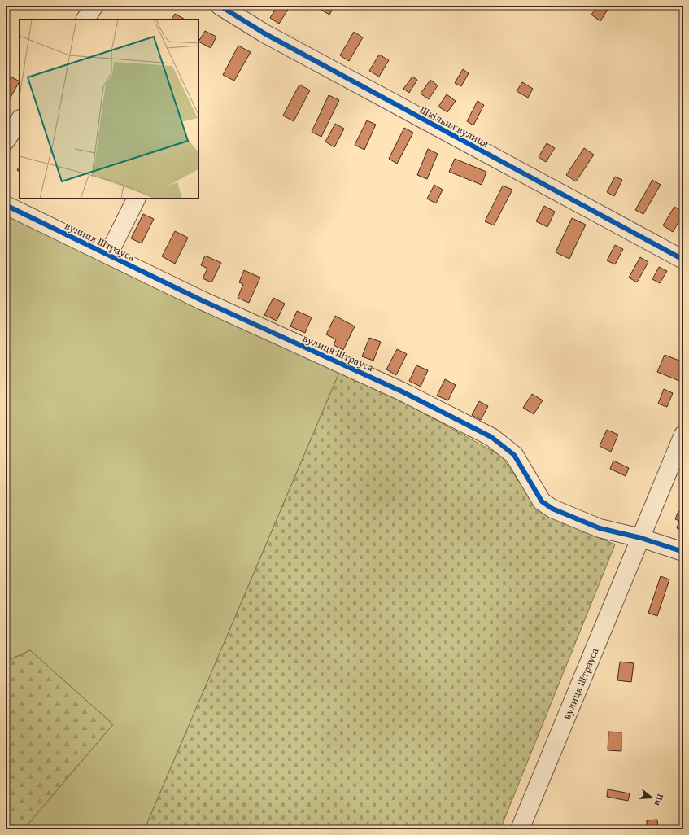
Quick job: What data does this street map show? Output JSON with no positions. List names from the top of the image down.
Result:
{
  "streets": {
    "street": ["Шкільна вулиця", "вулиця Штрауса"]
  },
  "north": "right"
}
